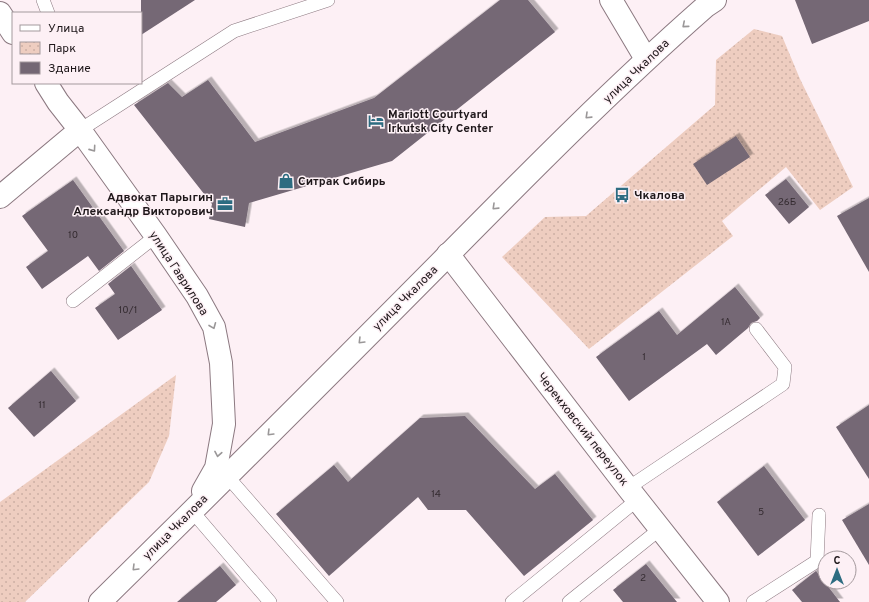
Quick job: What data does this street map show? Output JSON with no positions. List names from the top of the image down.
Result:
{
  "streets": {
    "main road": ["улица Чкалова", "улица Гаврилова", "Черемховский переулок"]
  },
  "crossings": [
    ["улица Чкалова", "улица Гаврилова"],
    ["улица Чкалова", "Черемховский переулок"]
  ],
  "one_way": ["улица Чкалова", "улица Гаврилова"],
  "places": {
    "hotel": ["Mariott Courtyard Irkutsk City Center"],
    "shop": ["Ситрак Сибирь"],
    "bus stop": ["Чкалова"],
    "office": ["Адвокат Парыгин Александр Викторович"]
  },
  "house_numbers": [
    "26Б",
    "10",
    "10/1",
    "1А",
    "1",
    "11",
    "14",
    "5",
    "2"
  ],
  "legend": ["Улица", "Парк", "Здание"],
  "north": "top"
}
